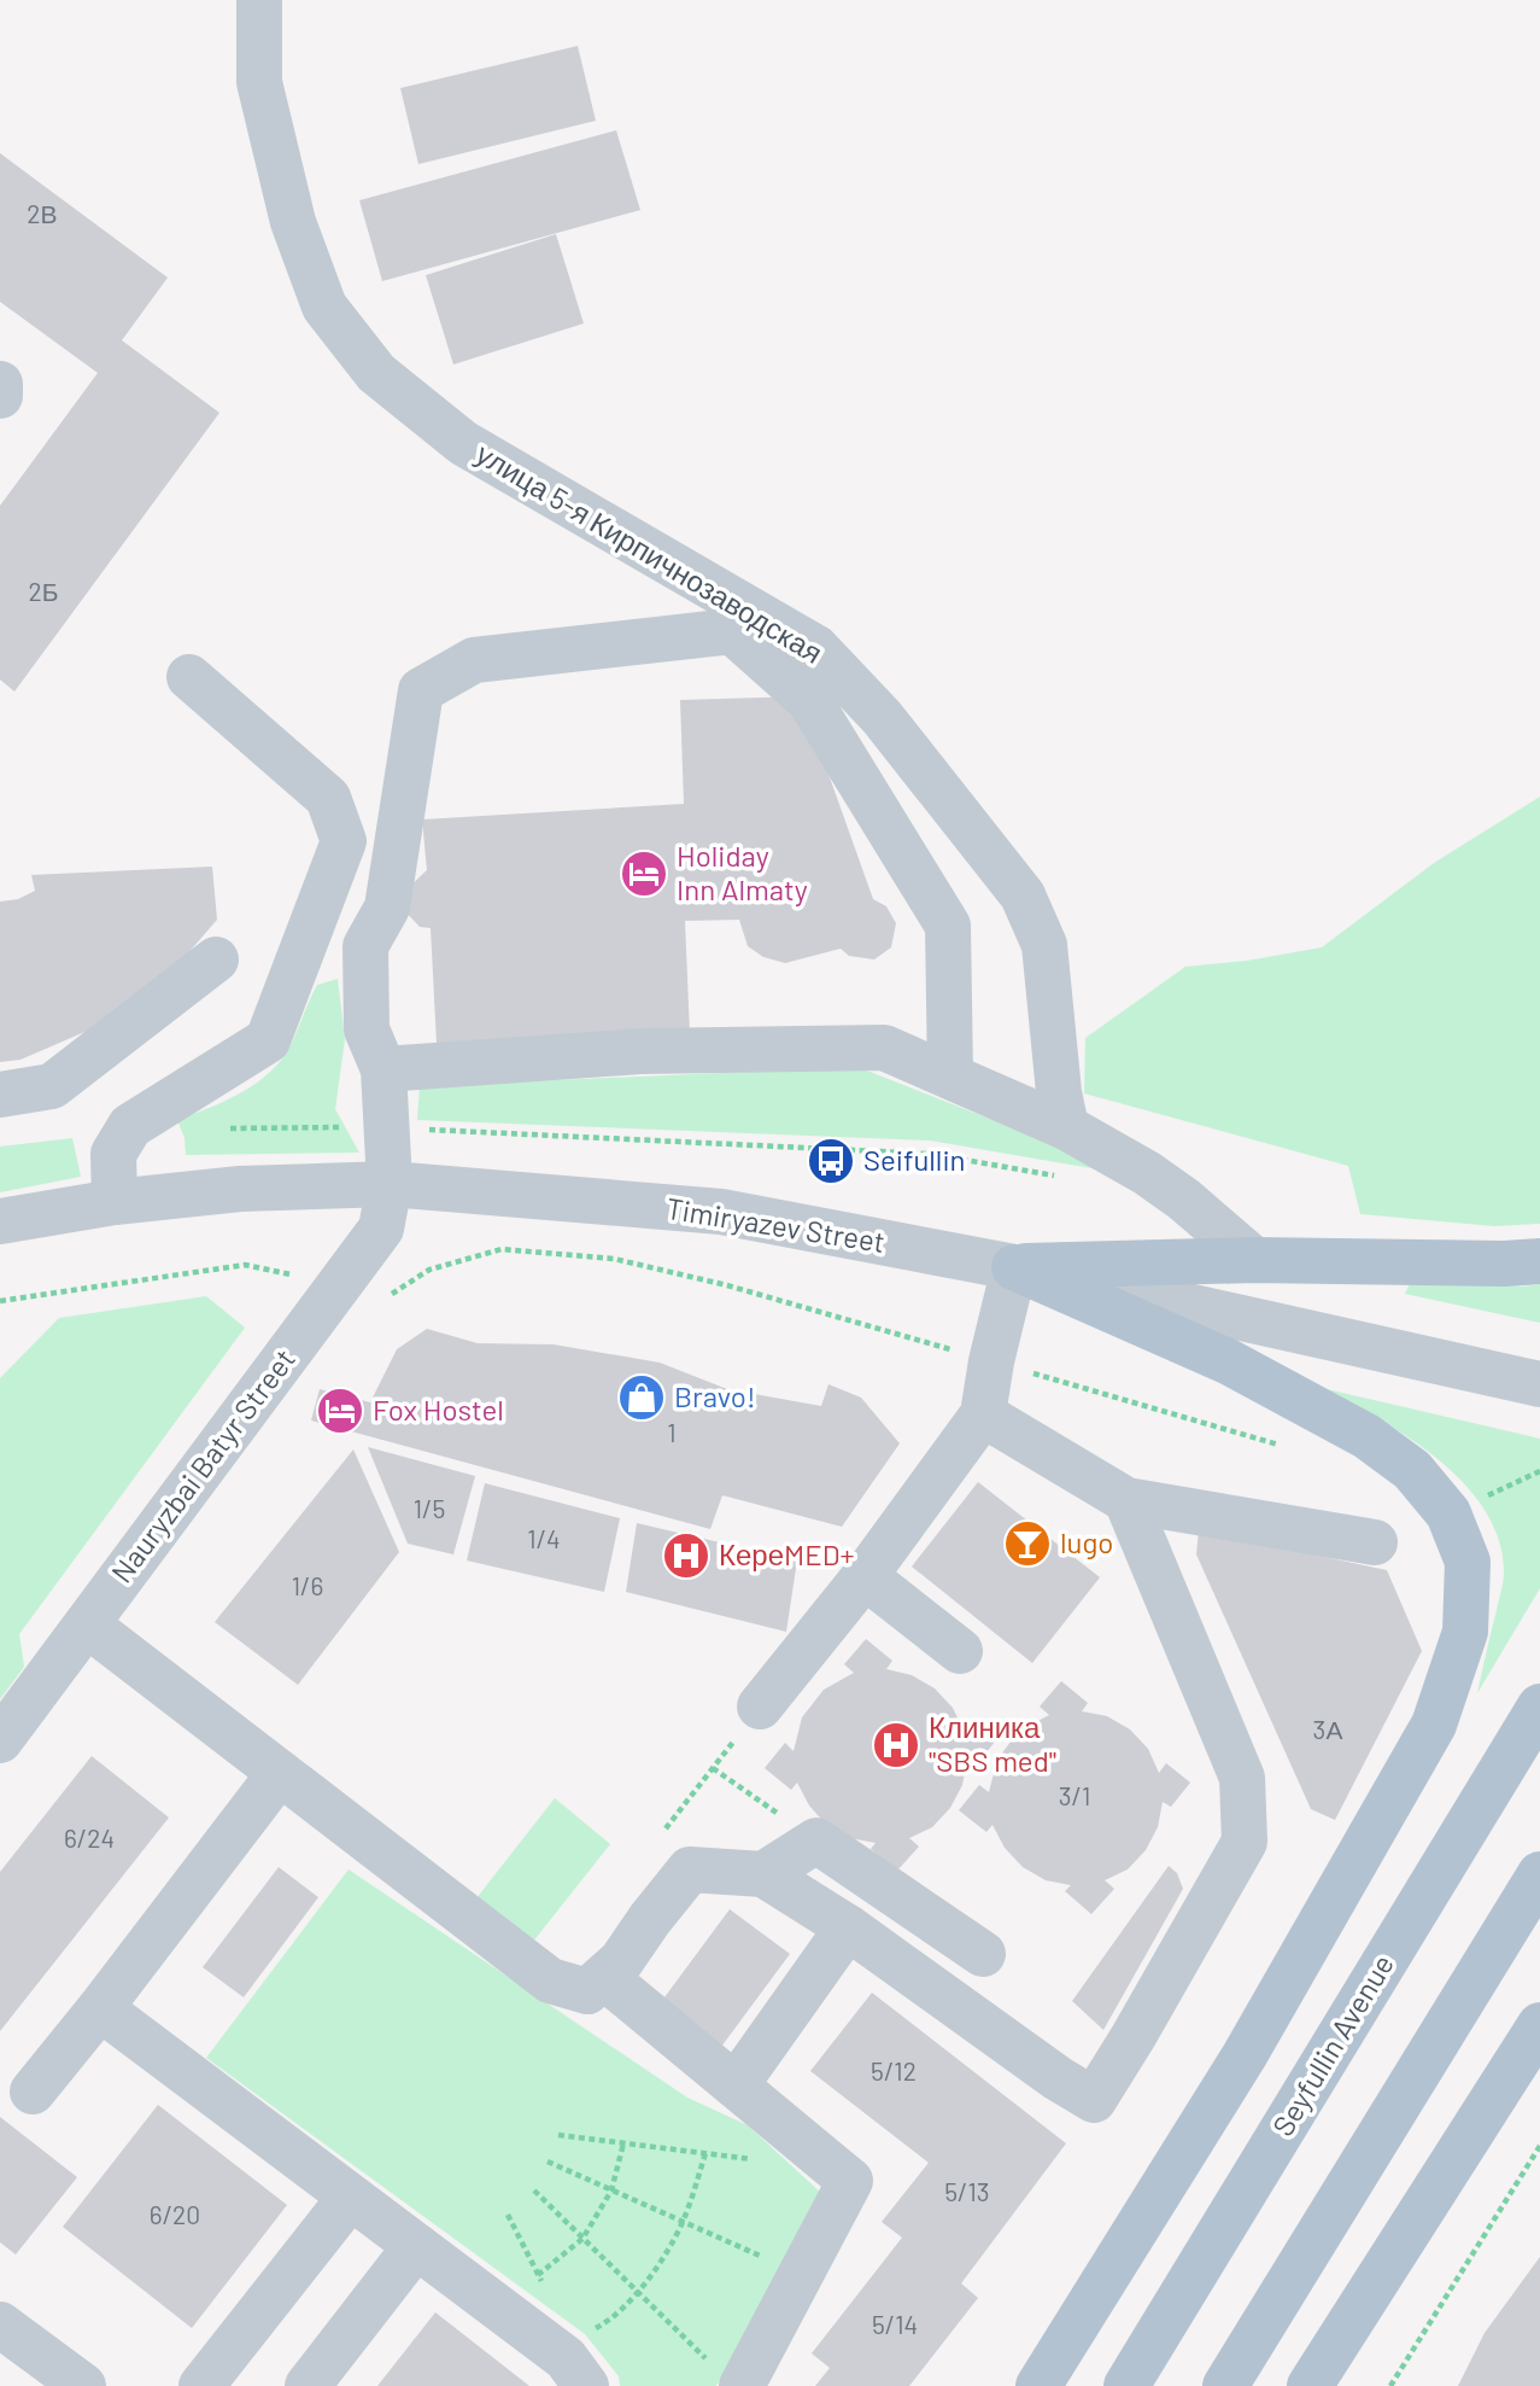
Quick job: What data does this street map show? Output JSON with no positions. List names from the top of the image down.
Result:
{
  "streets": {
    "main road": ["Seyfullin Avenue"],
    "street": ["улица 5-я Кирпичнозаводская", "Timiryazev Street", "Nauryzbai Batyr Street"]
  },
  "crossings": [
    ["Timiryazev Street", "Nauryzbai Batyr Street"]
  ],
  "places": {
    "hotel": ["Holiday Inn Almaty", "Fox Hostel"],
    "bus stop": ["Seifullin"],
    "shop": ["Bravo!"],
    "bar": ["lugo"],
    "hospital": ["КереMED+", "Клиника \"SBS med\""]
  },
  "house_numbers": [
    "2В",
    "2Б",
    "1",
    "1/5",
    "1/4",
    "1/6",
    "3А",
    "3/1",
    "6/24",
    "5/12",
    "5/13",
    "6/20",
    "5/14"
  ]
}
